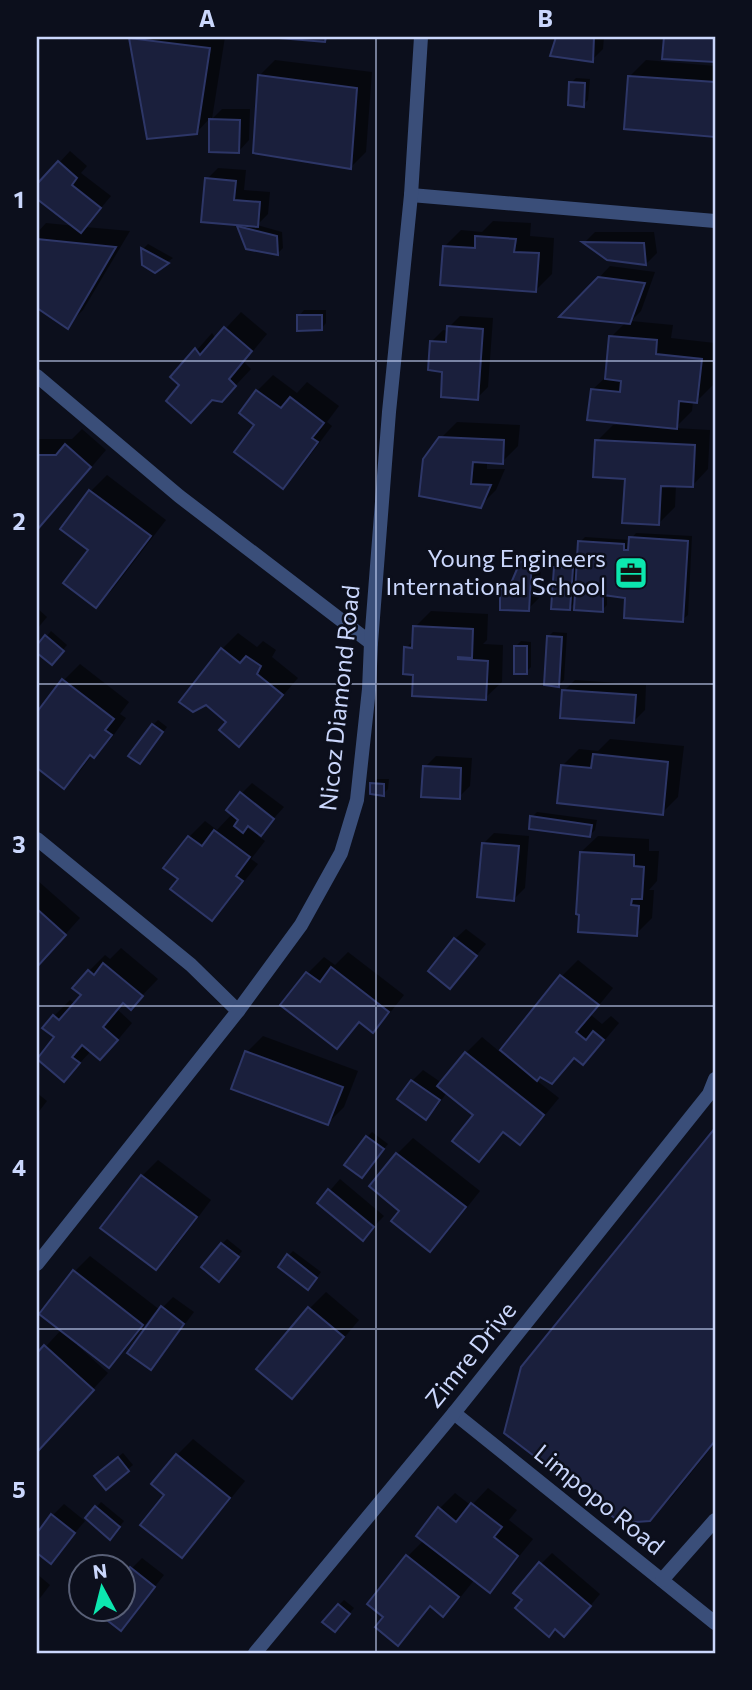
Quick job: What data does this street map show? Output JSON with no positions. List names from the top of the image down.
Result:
{
  "streets": {
    "street": ["Nicoz Diamond Road", "Zimre Drive", "Limpopo Road"]
  },
  "crossings": [
    ["Zimre Drive", "Limpopo Road"]
  ],
  "places": {
    "office": ["Young Engineers International School"]
  },
  "north": "top",
  "grid": {
    "columns": ["A", "B"],
    "rows": [
      "1",
      "2",
      "3",
      "4",
      "5"
    ]
  }
}
